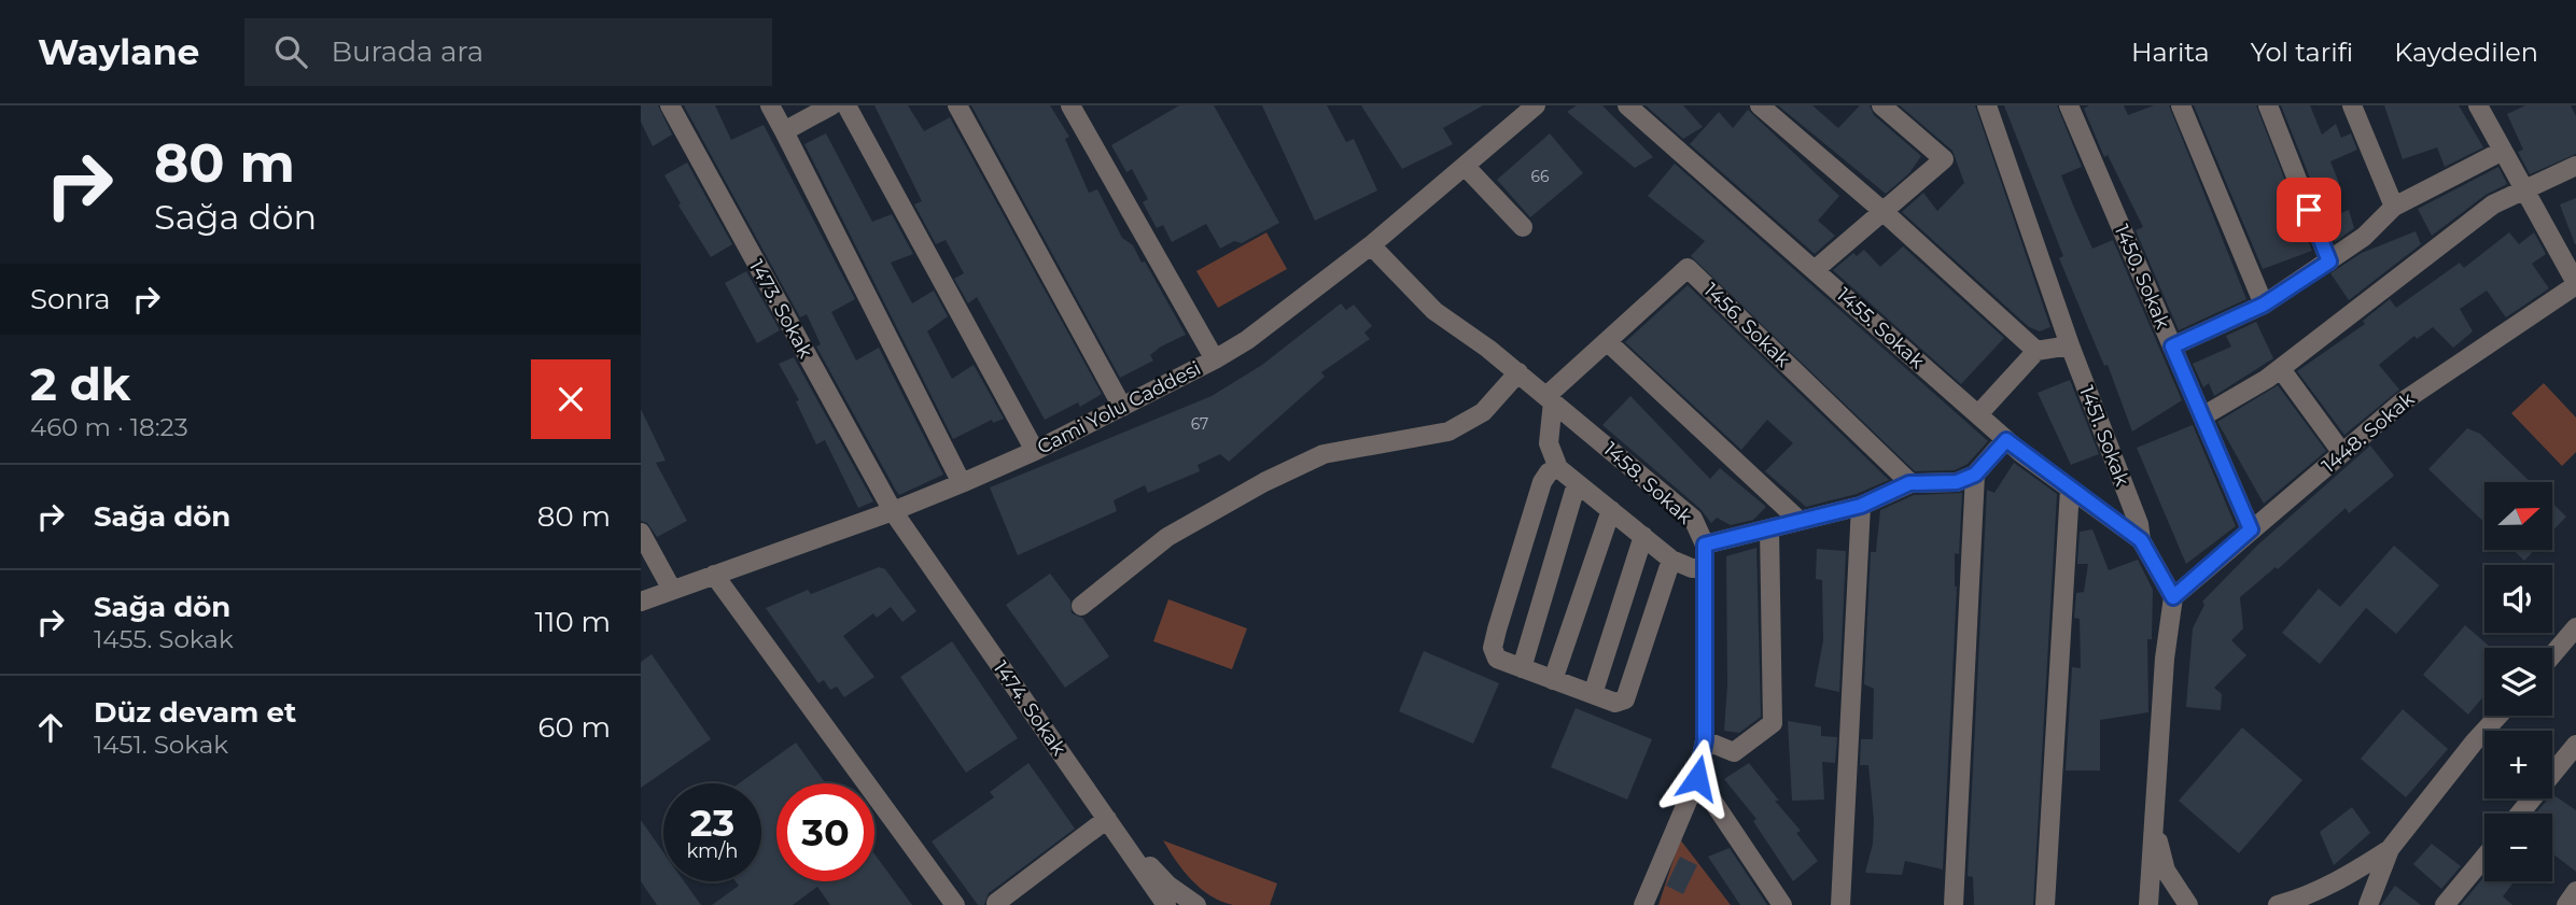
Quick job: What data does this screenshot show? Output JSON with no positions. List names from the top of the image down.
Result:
{
  "streets": {
    "street": [
      "1450. Sokak",
      "1473. Sokak",
      "1456. Sokak",
      "1455. Sokak",
      "Cami Yolu Caddesi",
      "1448. Sokak",
      "1451. Sokak",
      "1458. Sokak",
      "1474. Sokak"
    ]
  },
  "crossings": [
    ["1450. Sokak", "1448. Sokak"],
    ["1473. Sokak", "Cami Yolu Caddesi"],
    ["1473. Sokak", "1474. Sokak"],
    ["1456. Sokak", "1458. Sokak"],
    ["1455. Sokak", "1451. Sokak"],
    ["Cami Yolu Caddesi", "1458. Sokak"],
    ["Cami Yolu Caddesi", "1474. Sokak"],
    ["1448. Sokak", "1451. Sokak"]
  ],
  "house_numbers": ["66", "67"],
  "north": "right",
  "page": {
    "header": "Waylane",
    "search": "Burada ara",
    "nav": ["Harita", "Yol tarifi", "Kaydedilen"],
    "turn": ["80 m", "Sağa dön"],
    "then": "Sonra",
    "heading": ["2 dk", "460 m · 18:23"],
    "list": [
      {
        "name": "Sağa dön",
        "value": "80 m"
      },
      {
        "name": "Sağa dön",
        "note": "1455. Sokak",
        "value": "110 m"
      },
      {
        "name": "Düz devam et",
        "note": "1451. Sokak",
        "value": "60 m"
      }
    ],
    "map_buttons": ["+", "−"],
    "speed": "23 km/h",
    "limit": "30"
  }
}
